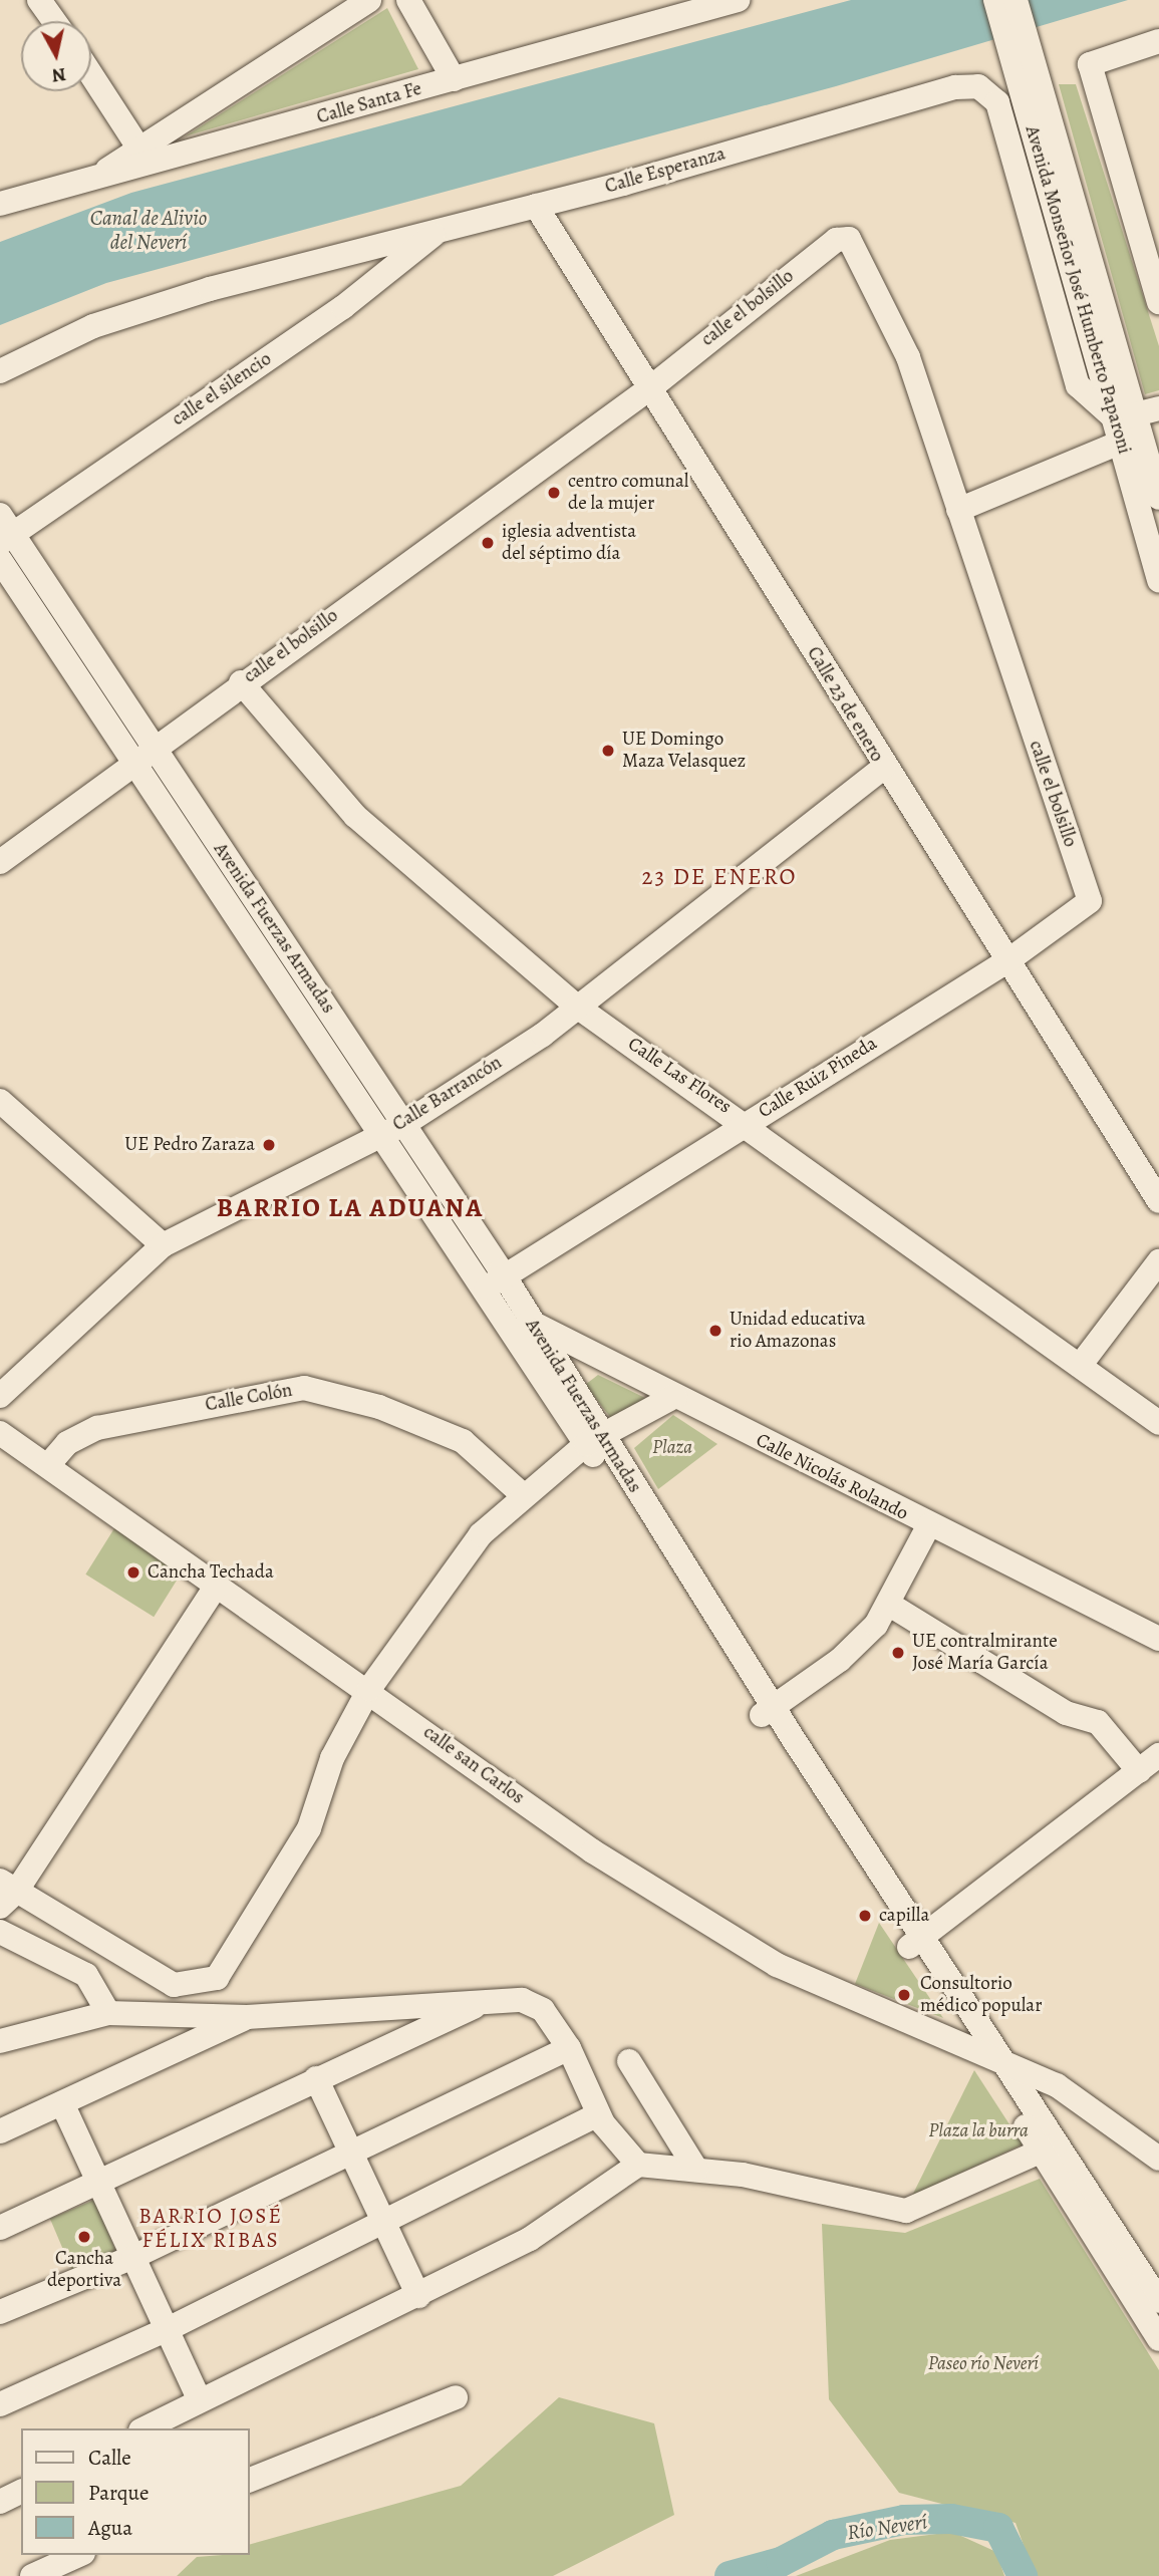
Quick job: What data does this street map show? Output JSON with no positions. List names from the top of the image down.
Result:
{
  "streets": {
    "street": [
      "Calle Santa Fe",
      "Calle Esperanza",
      "Avenida Monseñor José Humberto Paparoni",
      "calle el bolsillo",
      "calle el silencio",
      "Calle 23 de enero",
      "Avenida Fuerzas Armadas",
      "Calle Las Flores",
      "Calle Ruiz Pineda",
      "Calle Barrancón",
      "Calle Colón",
      "Calle Nicolás Rolando",
      "calle san Carlos"
    ]
  },
  "crossings": [
    ["Calle Esperanza", "Avenida Monseñor José Humberto Paparoni"],
    ["Calle Esperanza", "calle el silencio"],
    ["Calle Esperanza", "Calle 23 de enero"],
    ["calle el bolsillo", "Calle 23 de enero"],
    ["calle el bolsillo", "Avenida Fuerzas Armadas"],
    ["calle el bolsillo", "Calle Las Flores"],
    ["calle el bolsillo", "Calle Ruiz Pineda"],
    ["calle el silencio", "Avenida Fuerzas Armadas"],
    ["Calle 23 de enero", "Calle Ruiz Pineda"],
    ["Calle 23 de enero", "Calle Barrancón"],
    ["Avenida Fuerzas Armadas", "Calle Ruiz Pineda"],
    ["Avenida Fuerzas Armadas", "Calle Barrancón"],
    ["Avenida Fuerzas Armadas", "Calle Nicolás Rolando"],
    ["Avenida Fuerzas Armadas", "calle san Carlos"],
    ["Calle Las Flores", "Calle Ruiz Pineda"],
    ["Calle Las Flores", "Calle Barrancón"],
    ["Calle Colón", "calle san Carlos"]
  ],
  "districts": ["23 DE ENERO", "BARRIO LA ADUANA", "BARRIO JOSÉ FÉLIX RIBAS"],
  "water": ["Canal de Alivio del Neverí", "Río Neverí"],
  "parks": ["Plaza", "Plaza la burra", "Paseo río Neverí"],
  "places": [
    "centro comunal de la mujer",
    "iglesia adventista del séptimo día",
    "UE Domingo Maza Velasquez",
    "UE Pedro Zaraza",
    "Unidad educativa rio Amazonas",
    "Cancha Techada",
    "UE contralmirante José María García",
    "capilla",
    "Consultorio médico popular",
    "Cancha deportiva"
  ],
  "legend": ["Calle", "Parque", "Agua"],
  "north": "bottom"
}
